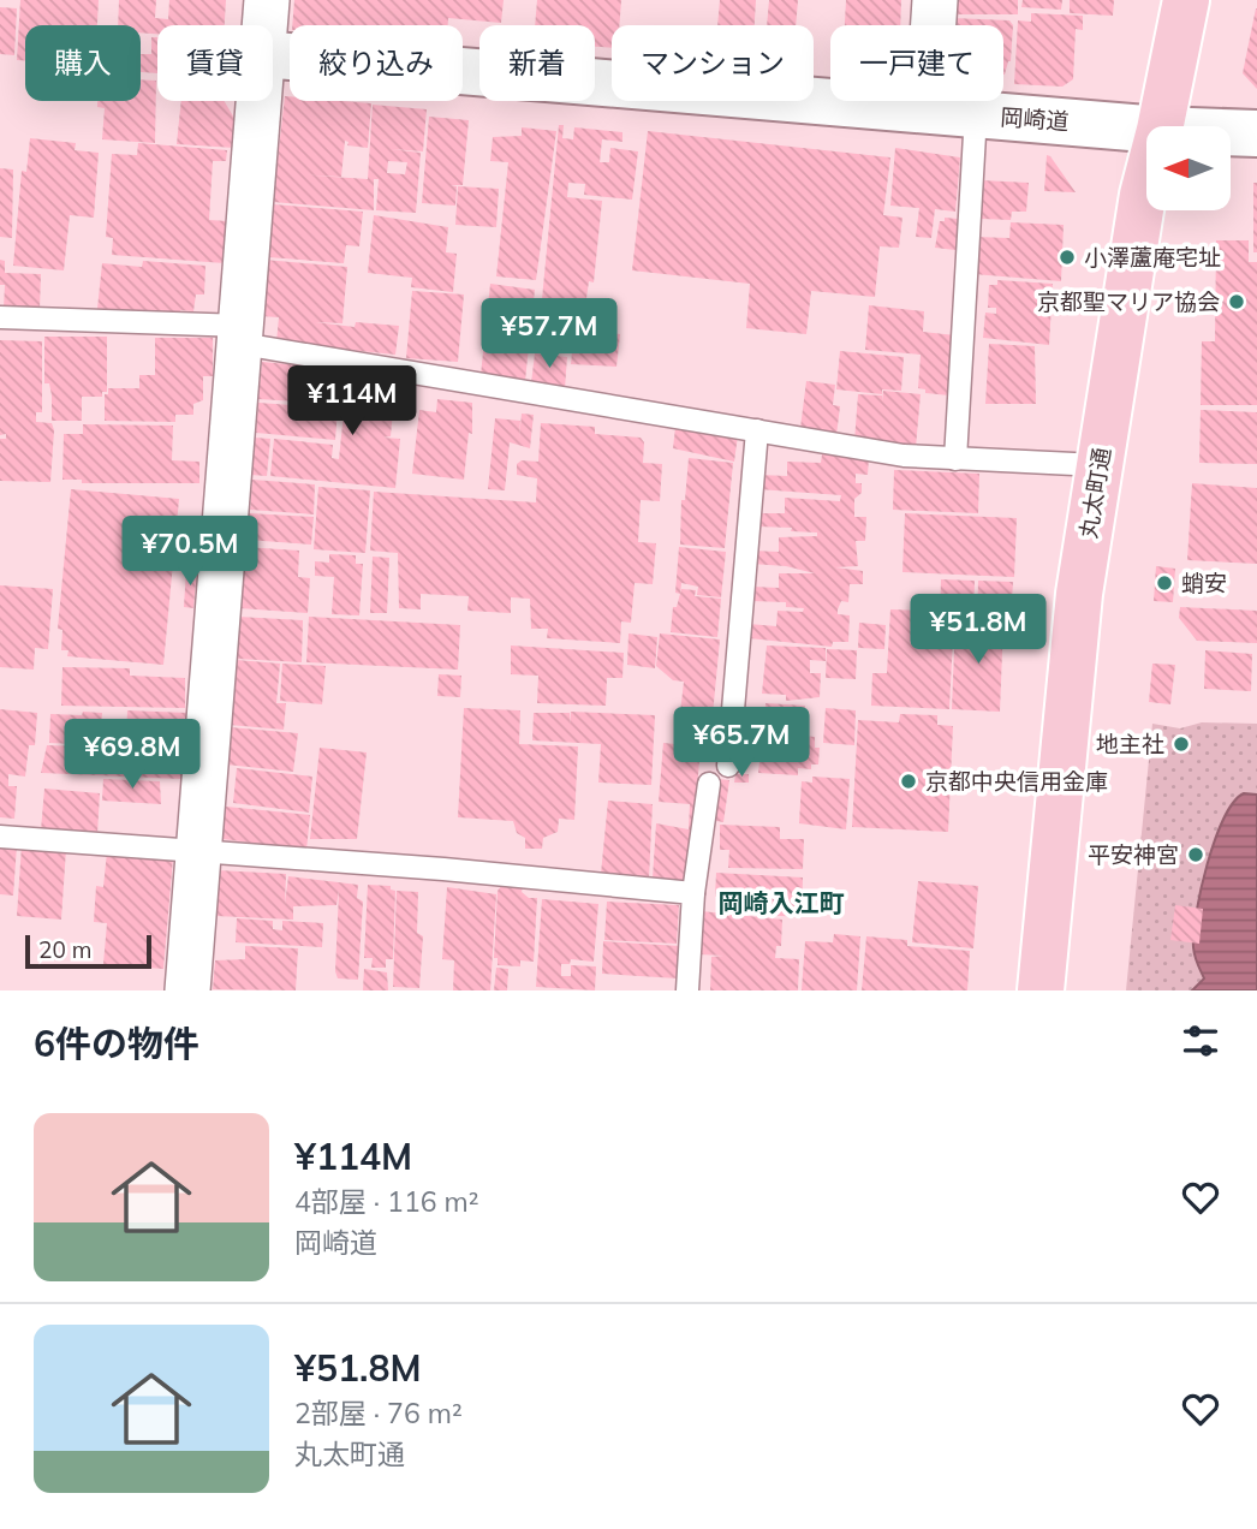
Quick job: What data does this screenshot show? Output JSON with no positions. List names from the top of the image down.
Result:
{
  "streets": {
    "main road": ["丸太町通"],
    "street": ["岡崎道"]
  },
  "districts": ["岡崎入江町"],
  "places": [
    "小澤蘆庵宅址",
    "京都聖マリア協会",
    "蛸安",
    "地主社",
    "京都中央信用金庫",
    "平安神宮"
  ],
  "scale_bar": "20 m",
  "north": "left",
  "page": {
    "chip": [
      "購入",
      "賃貸",
      "絞り込み",
      "新着",
      "マンション",
      "一戸建て"
    ],
    "price": [
      "¥57.7M",
      "¥114M",
      "¥70.5M",
      "¥51.8M",
      "¥65.7M",
      "¥69.8M"
    ],
    "scale": "20 m",
    "heading": "6件の物件",
    "list": [
      {
        "name": "¥114M",
        "note": "4部屋 · 116 m² · 岡崎道"
      },
      {
        "name": "¥51.8M",
        "note": "2部屋 · 76 m² · 丸太町通"
      }
    ]
  }
}
